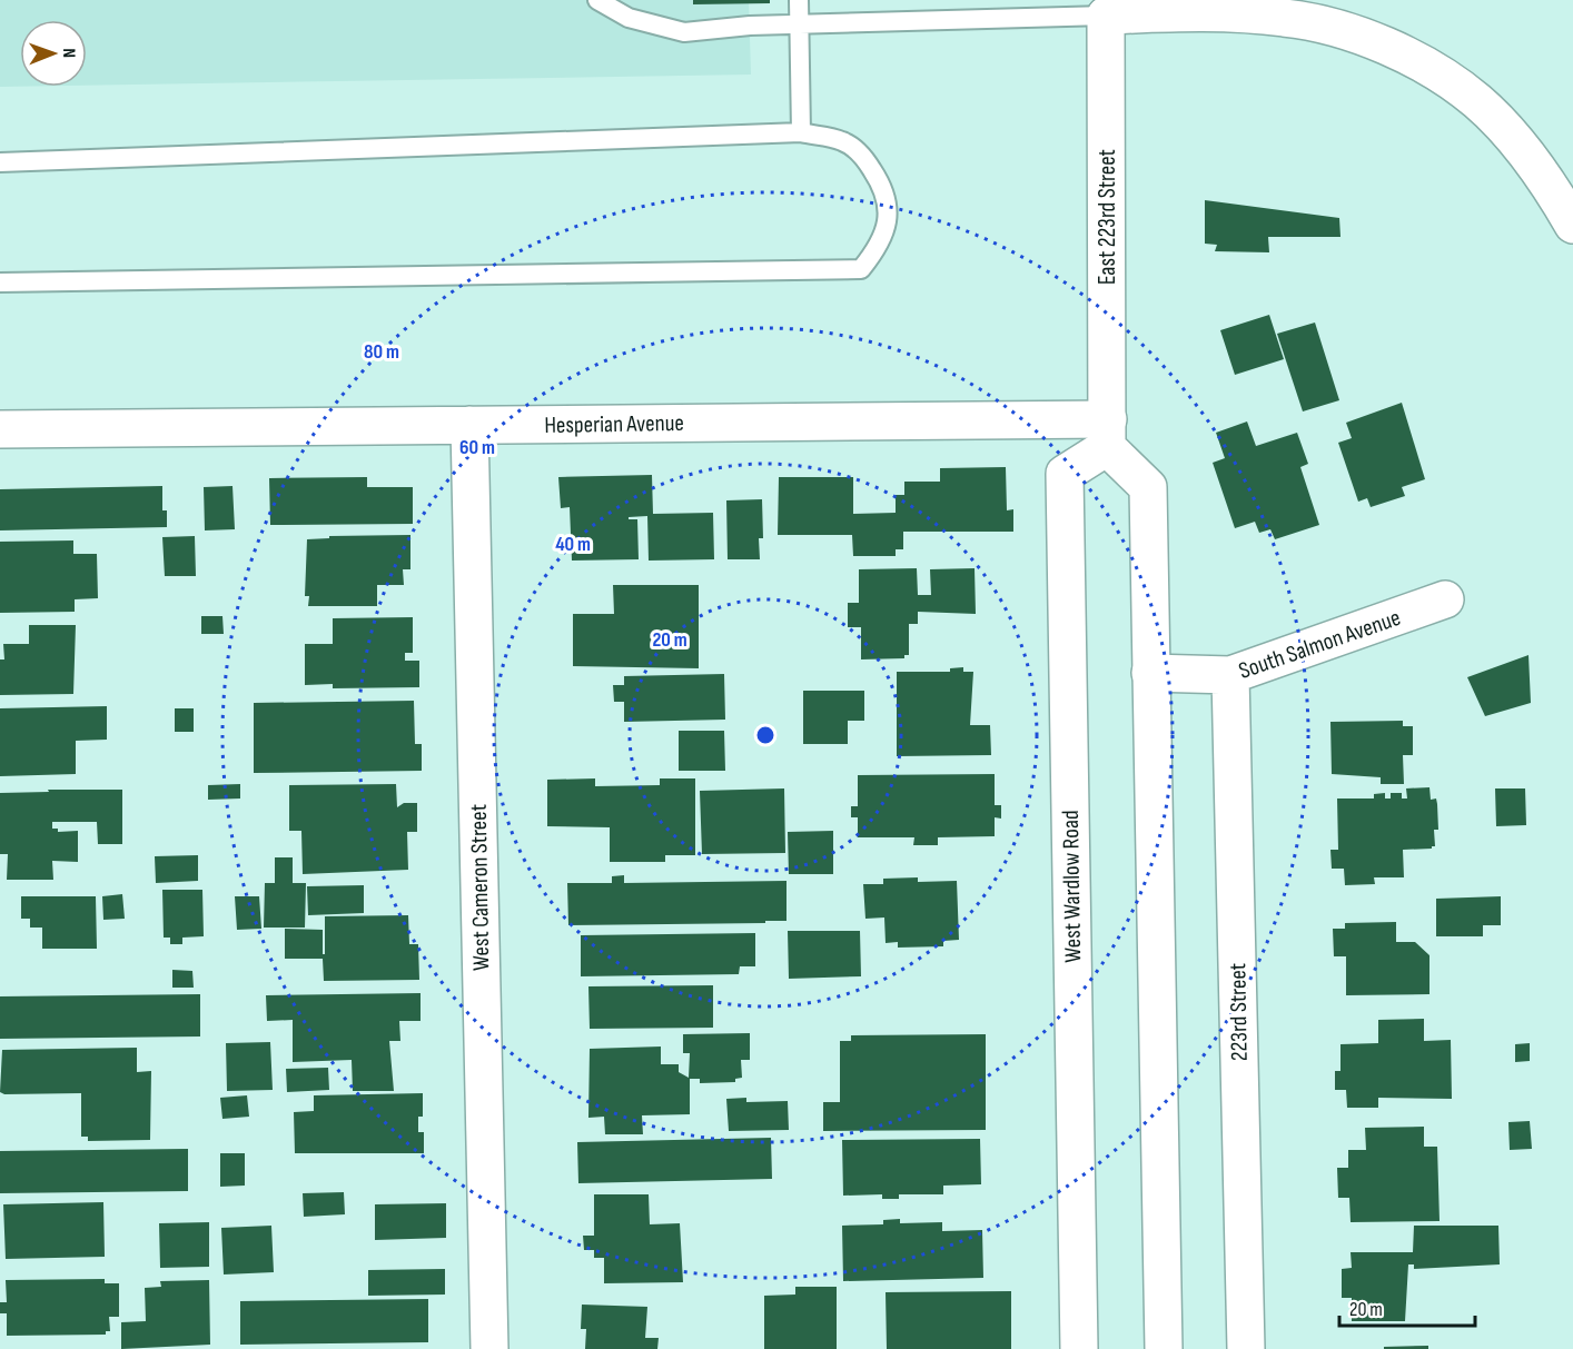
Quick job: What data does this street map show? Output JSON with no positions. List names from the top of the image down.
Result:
{
  "streets": {
    "main road": [
      "East 223rd Street",
      "Hesperian Avenue",
      "South Salmon Avenue",
      "West Wardlow Road",
      "West Cameron Street",
      "223rd Street"
    ]
  },
  "crossings": [
    ["East 223rd Street", "Hesperian Avenue"],
    ["East 223rd Street", "West Wardlow Road"],
    ["Hesperian Avenue", "West Wardlow Road"],
    ["Hesperian Avenue", "West Cameron Street"],
    ["South Salmon Avenue", "223rd Street"]
  ],
  "scale_bar": "20 m",
  "north": "right",
  "rings": [
    "80 m",
    "60 m",
    "40 m",
    "20 m"
  ]
}
